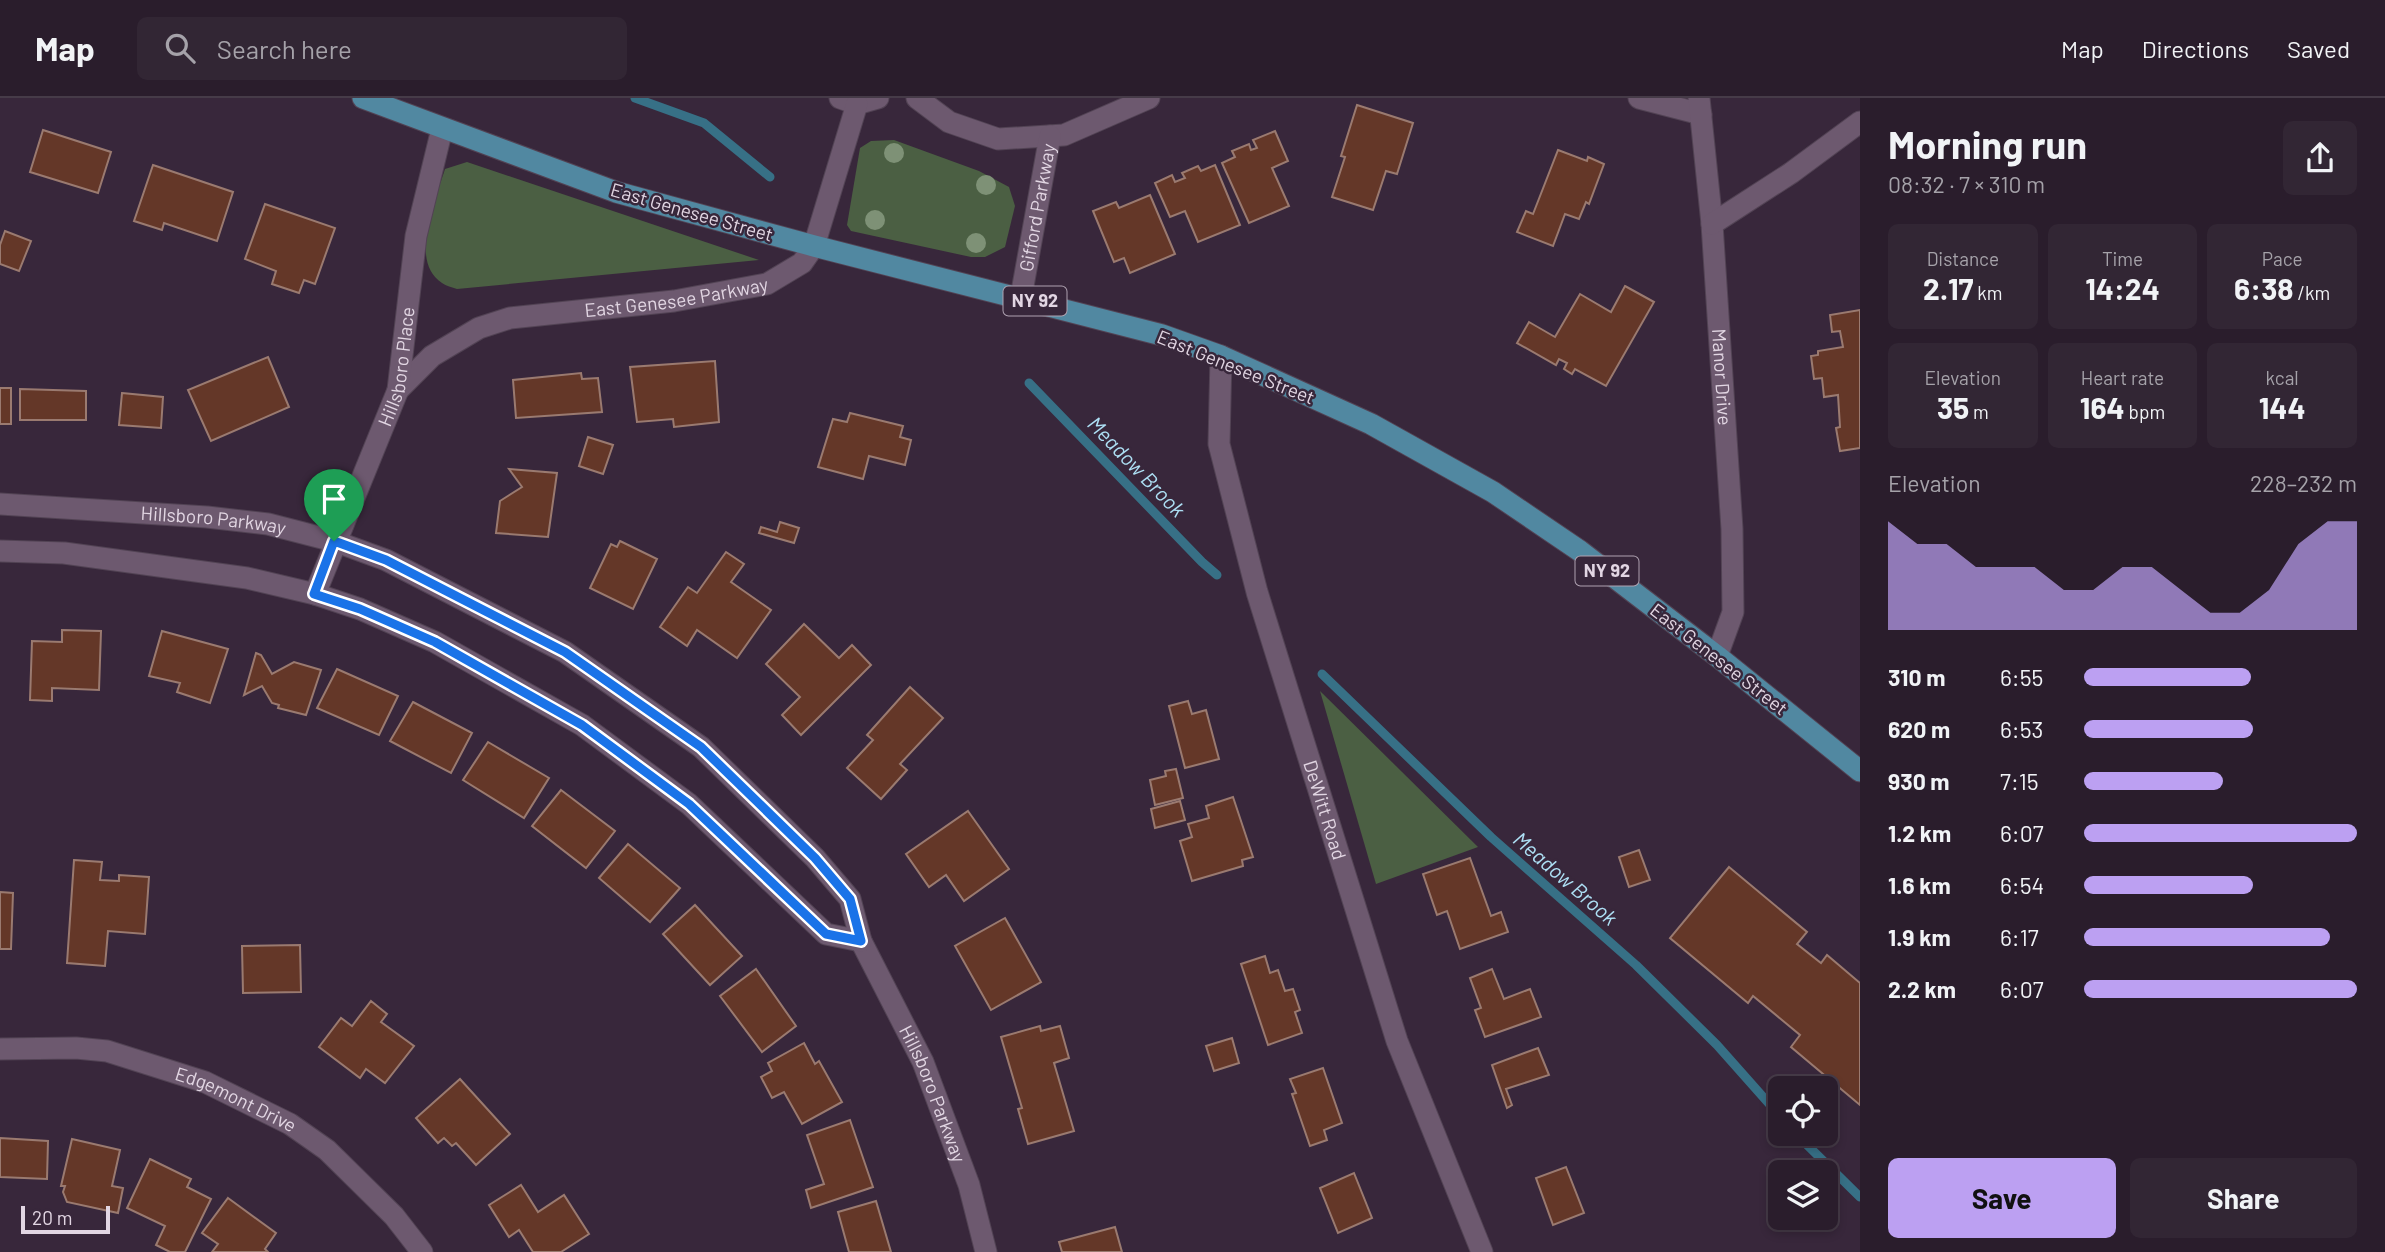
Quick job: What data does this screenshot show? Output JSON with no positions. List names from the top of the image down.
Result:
{
  "streets": {
    "main road": ["East Genesee Street", "NY 92"],
    "street": [
      "Gifford Parkway",
      "East Genesee Parkway",
      "Hillsboro Place",
      "Manor Drive",
      "Hillsboro Parkway",
      "DeWitt Road",
      "Edgemont Drive"
    ]
  },
  "crossings": [
    ["Gifford Parkway", "East Genesee Street"],
    ["East Genesee Street", "East Genesee Parkway"],
    ["East Genesee Street", "Hillsboro Place"],
    ["East Genesee Street", "Manor Drive"],
    ["East Genesee Street", "DeWitt Road"],
    ["East Genesee Parkway", "Hillsboro Place"],
    ["Hillsboro Place", "Hillsboro Parkway"]
  ],
  "water": ["Meadow Brook"],
  "scale_bar": "20 m",
  "page": {
    "header": "Map",
    "search": "Search here",
    "nav": ["Map", "Directions", "Saved"],
    "heading": ["Morning run", "08:32 · 7 × 310 m"],
    "stats": [
      ["Distance", "2.17 km"],
      ["Time", "14:24"],
      ["Pace", "6:38 /km"],
      ["Elevation", "35 m"],
      ["Heart rate", "164 bpm"],
      ["kcal", "144"]
    ],
    "chart": ["Elevation", "228–232 m"],
    "list": [
      {
        "name": "310 m",
        "note": "6:55"
      },
      {
        "name": "620 m",
        "note": "6:53"
      },
      {
        "name": "930 m",
        "note": "7:15"
      },
      {
        "name": "1.2 km",
        "note": "6:07"
      },
      {
        "name": "1.6 km",
        "note": "6:54"
      },
      {
        "name": "1.9 km",
        "note": "6:17"
      },
      {
        "name": "2.2 km",
        "note": "6:07"
      }
    ],
    "buttons": ["Save", "Share"],
    "scale": "20 m"
  }
}
